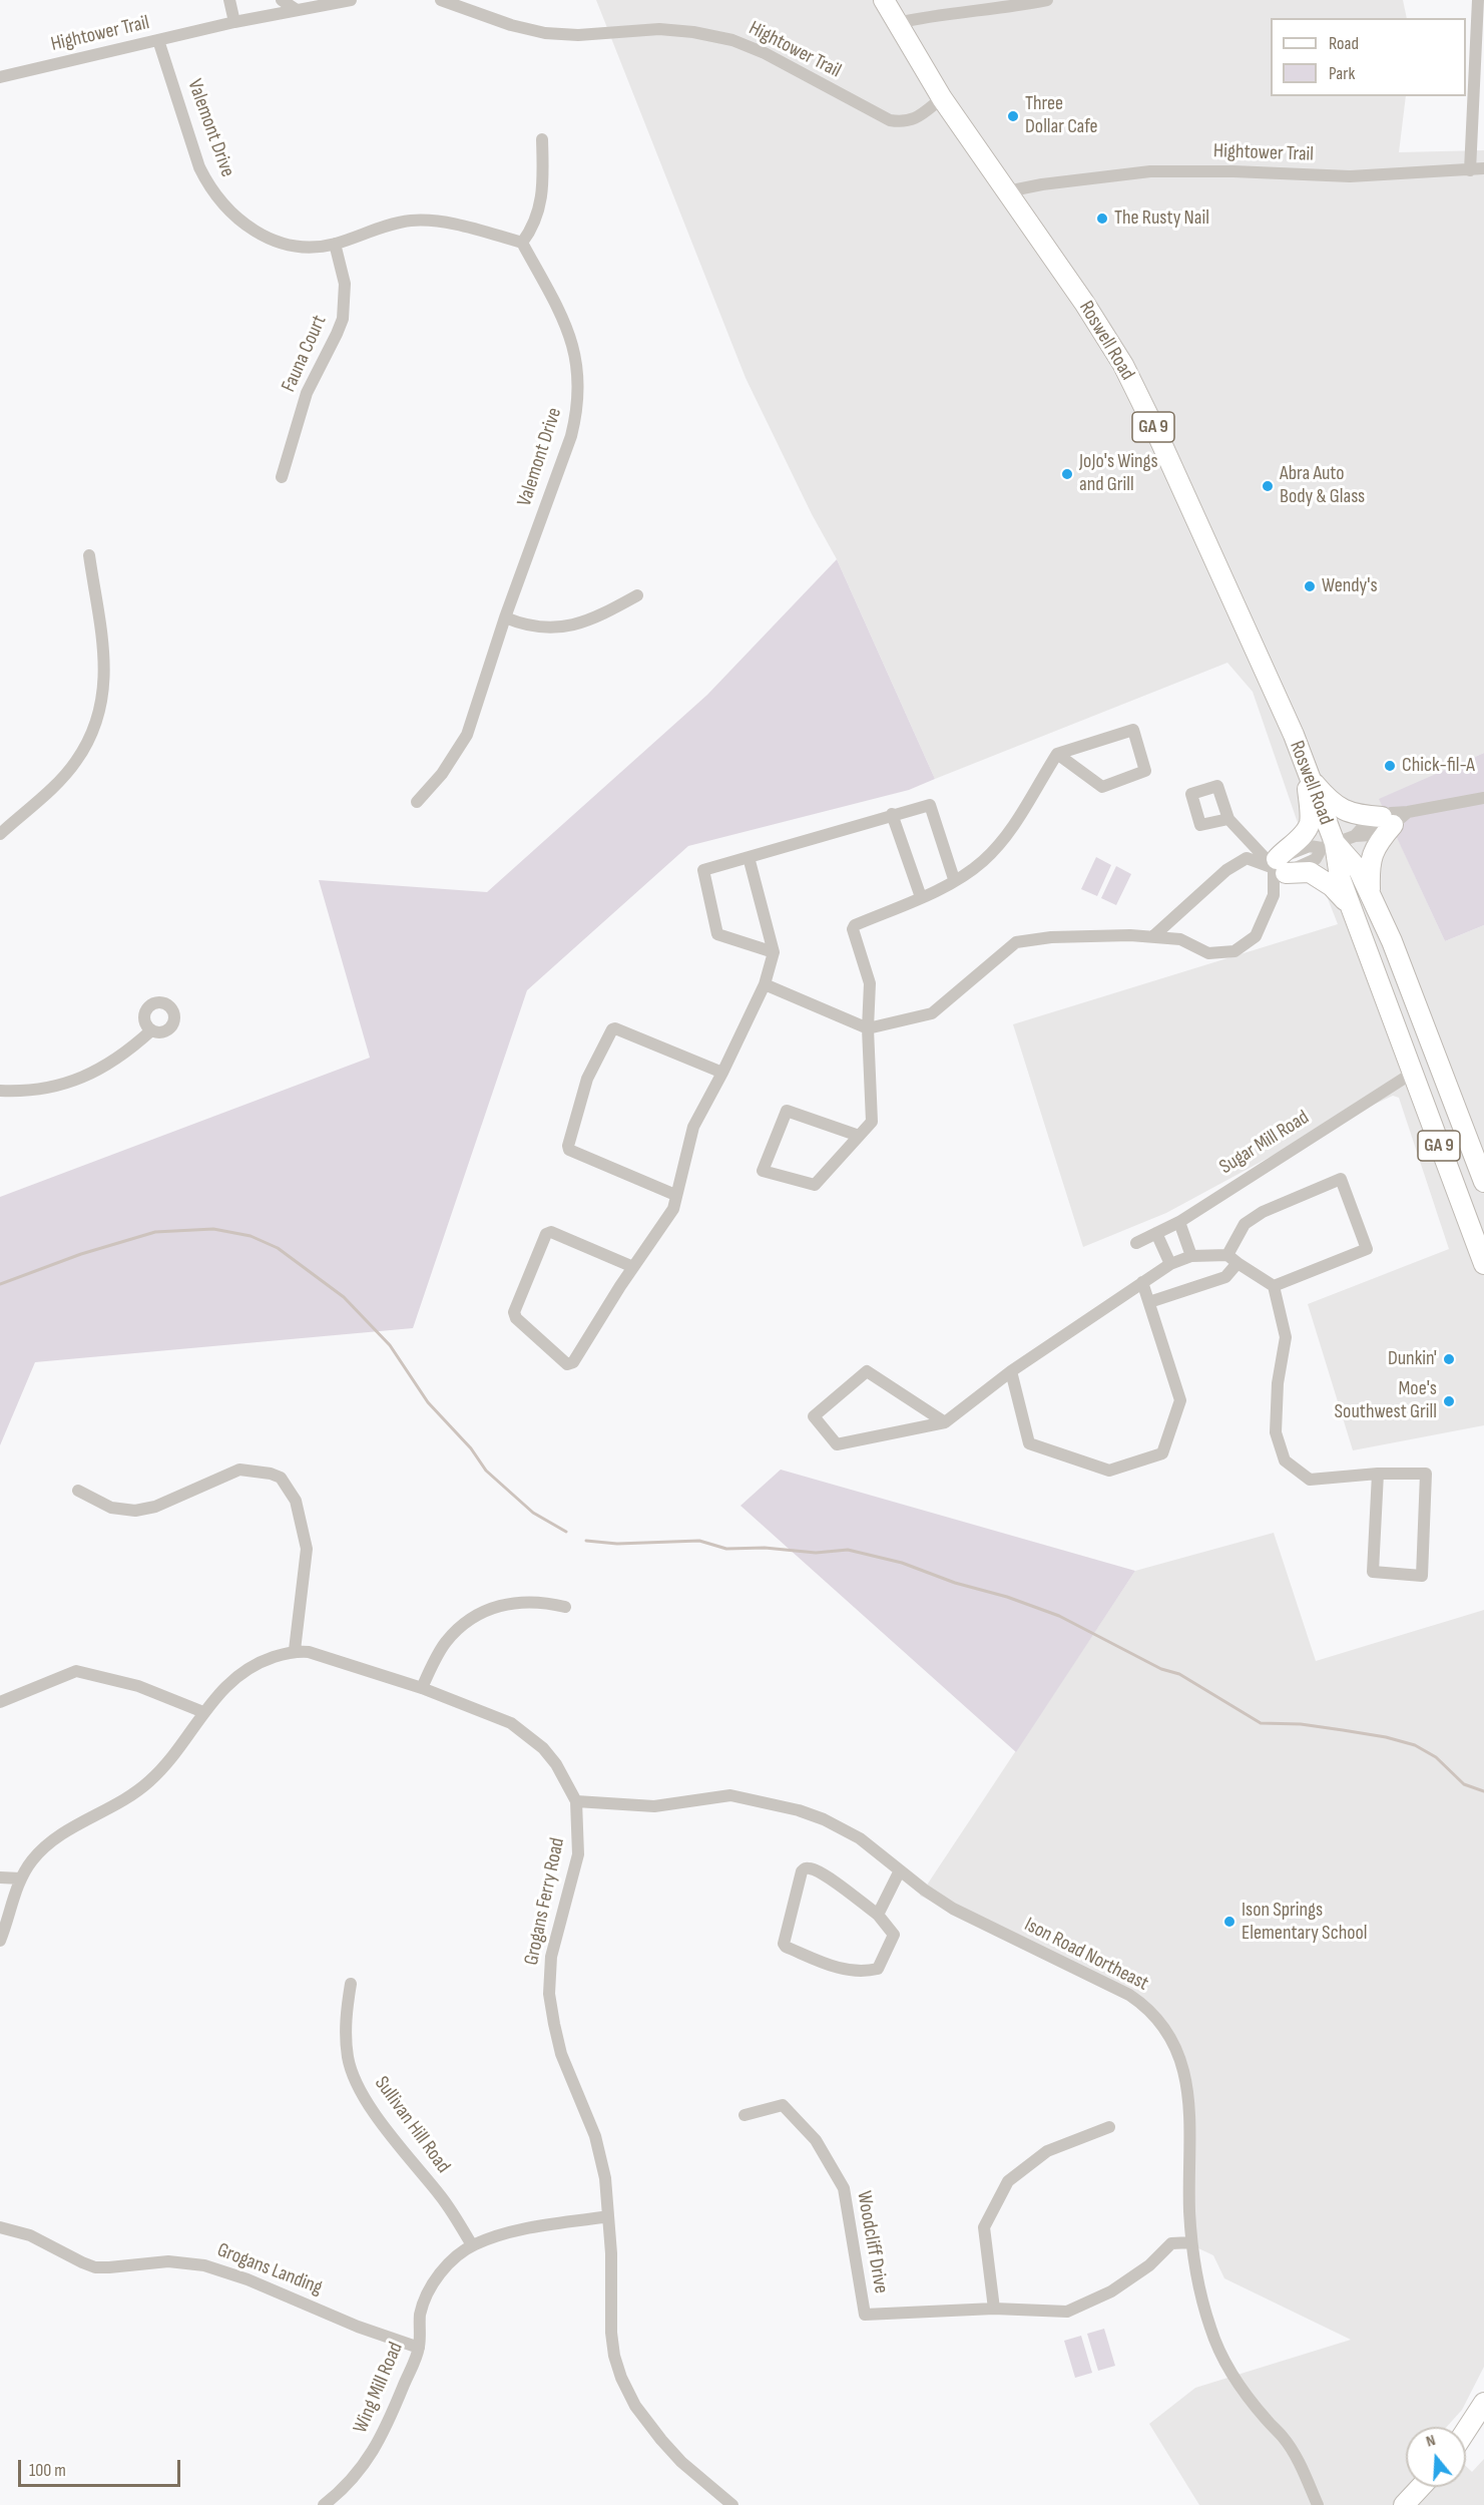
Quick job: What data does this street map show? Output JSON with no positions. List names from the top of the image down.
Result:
{
  "streets": {
    "main road": ["Roswell Road", "GA 9"],
    "street": [
      "Hightower Trail",
      "Valemont Drive",
      "Fauna Court",
      "Sugar Mill Road",
      "Grogans Ferry Road",
      "Ison Road Northeast",
      "Sullivan Hill Road",
      "Woodcliff Drive",
      "Grogans Landing",
      "Wing Mill Road"
    ]
  },
  "crossings": [
    ["Hightower Trail", "Valemont Drive"],
    ["Hightower Trail", "Roswell Road"],
    ["Valemont Drive", "Fauna Court"],
    ["Roswell Road", "Sugar Mill Road"],
    ["Grogans Ferry Road", "Ison Road Northeast"],
    ["Grogans Ferry Road", "Wing Mill Road"],
    ["Ison Road Northeast", "Woodcliff Drive"],
    ["Sullivan Hill Road", "Wing Mill Road"],
    ["Grogans Landing", "Wing Mill Road"]
  ],
  "places": [
    "Three Dollar Cafe",
    "The Rusty Nail",
    "JoJo's Wings and Grill",
    "Abra Auto Body & Glass",
    "Wendy's",
    "Chick-fil-A",
    "Dunkin'",
    "Moe's Southwest Grill",
    "Ison Springs Elementary School"
  ],
  "legend": ["Road", "Park"],
  "scale_bar": "100 m",
  "north": "top"
}
